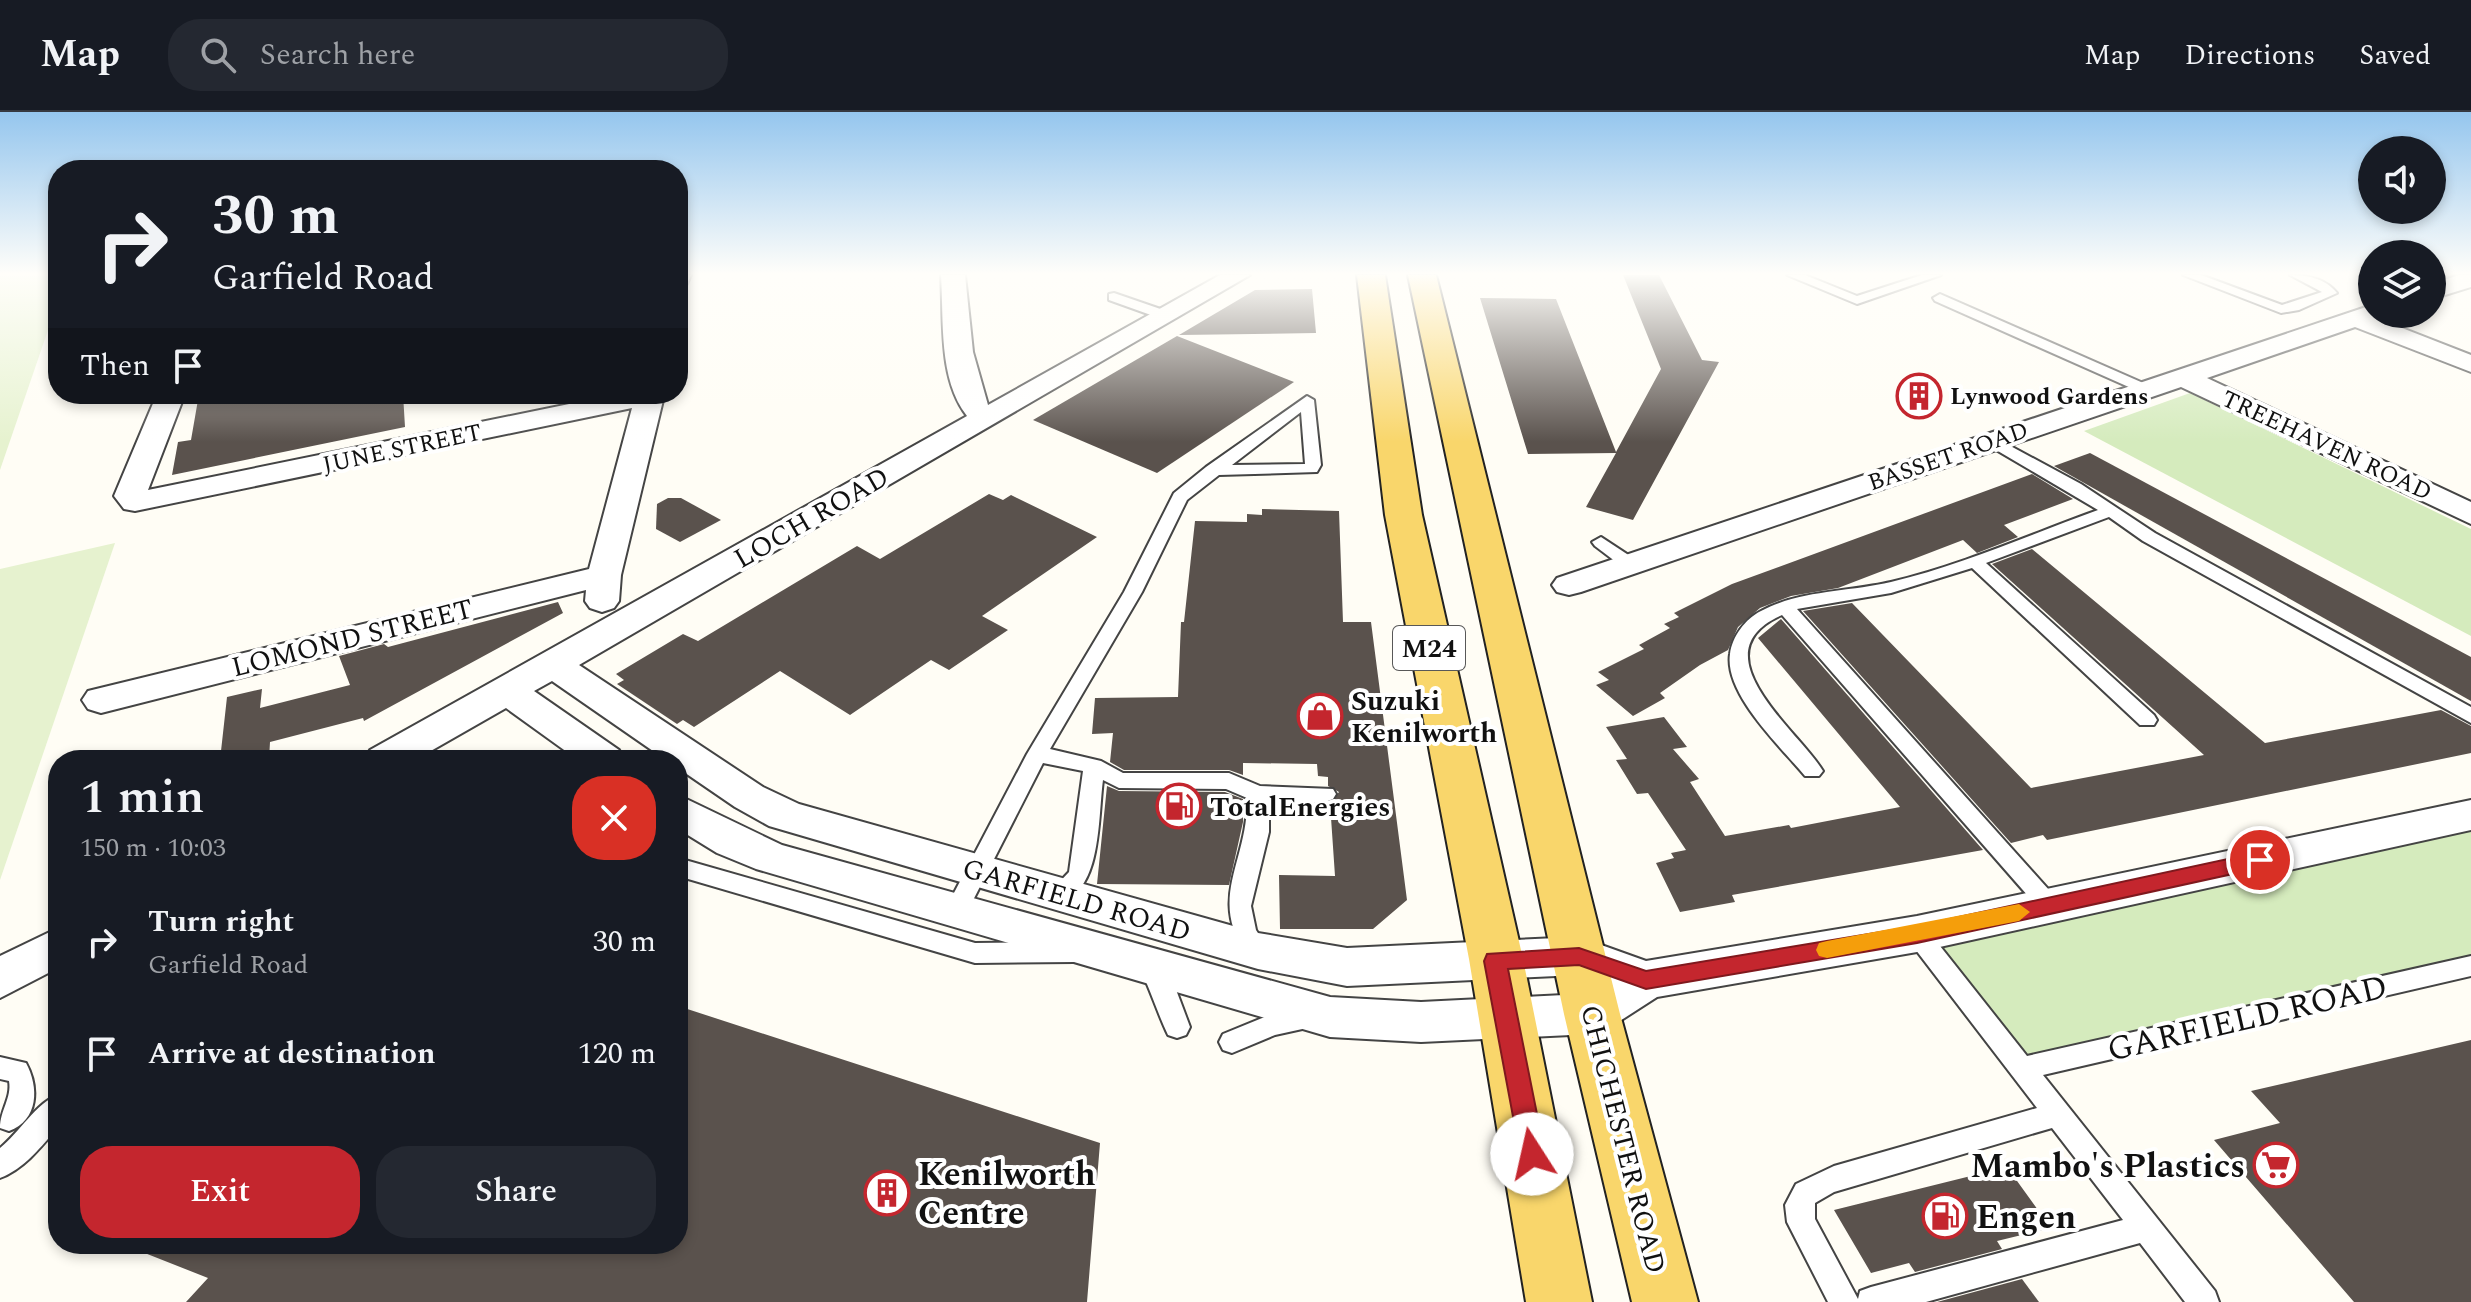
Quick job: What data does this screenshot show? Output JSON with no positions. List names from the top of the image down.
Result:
{
  "streets": {
    "main road": ["M24", "CHICHESTER ROAD"],
    "street": [
      "TREEHAVEN ROAD",
      "JUNE STREET",
      "BASSET ROAD",
      "LOCH ROAD",
      "LOMOND STREET",
      "GARFIELD ROAD"
    ]
  },
  "crossings": [
    ["TREEHAVEN ROAD", "BASSET ROAD"],
    ["LOCH ROAD", "GARFIELD ROAD"],
    ["M24", "GARFIELD ROAD"],
    ["GARFIELD ROAD", "CHICHESTER ROAD"]
  ],
  "places": {
    "building": ["Lynwood Gardens", "Kenilworth Centre"],
    "shop": ["Suzuki Kenilworth"],
    "fuel station": ["TotalEnergies", "Engen"],
    "supermarket": ["Mambo's Plastics"]
  },
  "page": {
    "header": "Map",
    "search": "Search here",
    "nav": ["Map", "Directions", "Saved"],
    "turn": ["30 m", "Garfield Road"],
    "then": "Then",
    "heading": ["1 min", "150 m · 10:03"],
    "list": [
      {
        "name": "Turn right",
        "note": "Garfield Road",
        "value": "30 m"
      },
      {
        "name": "Arrive at destination",
        "value": "120 m"
      }
    ],
    "buttons": ["Exit", "Share"]
  }
}
